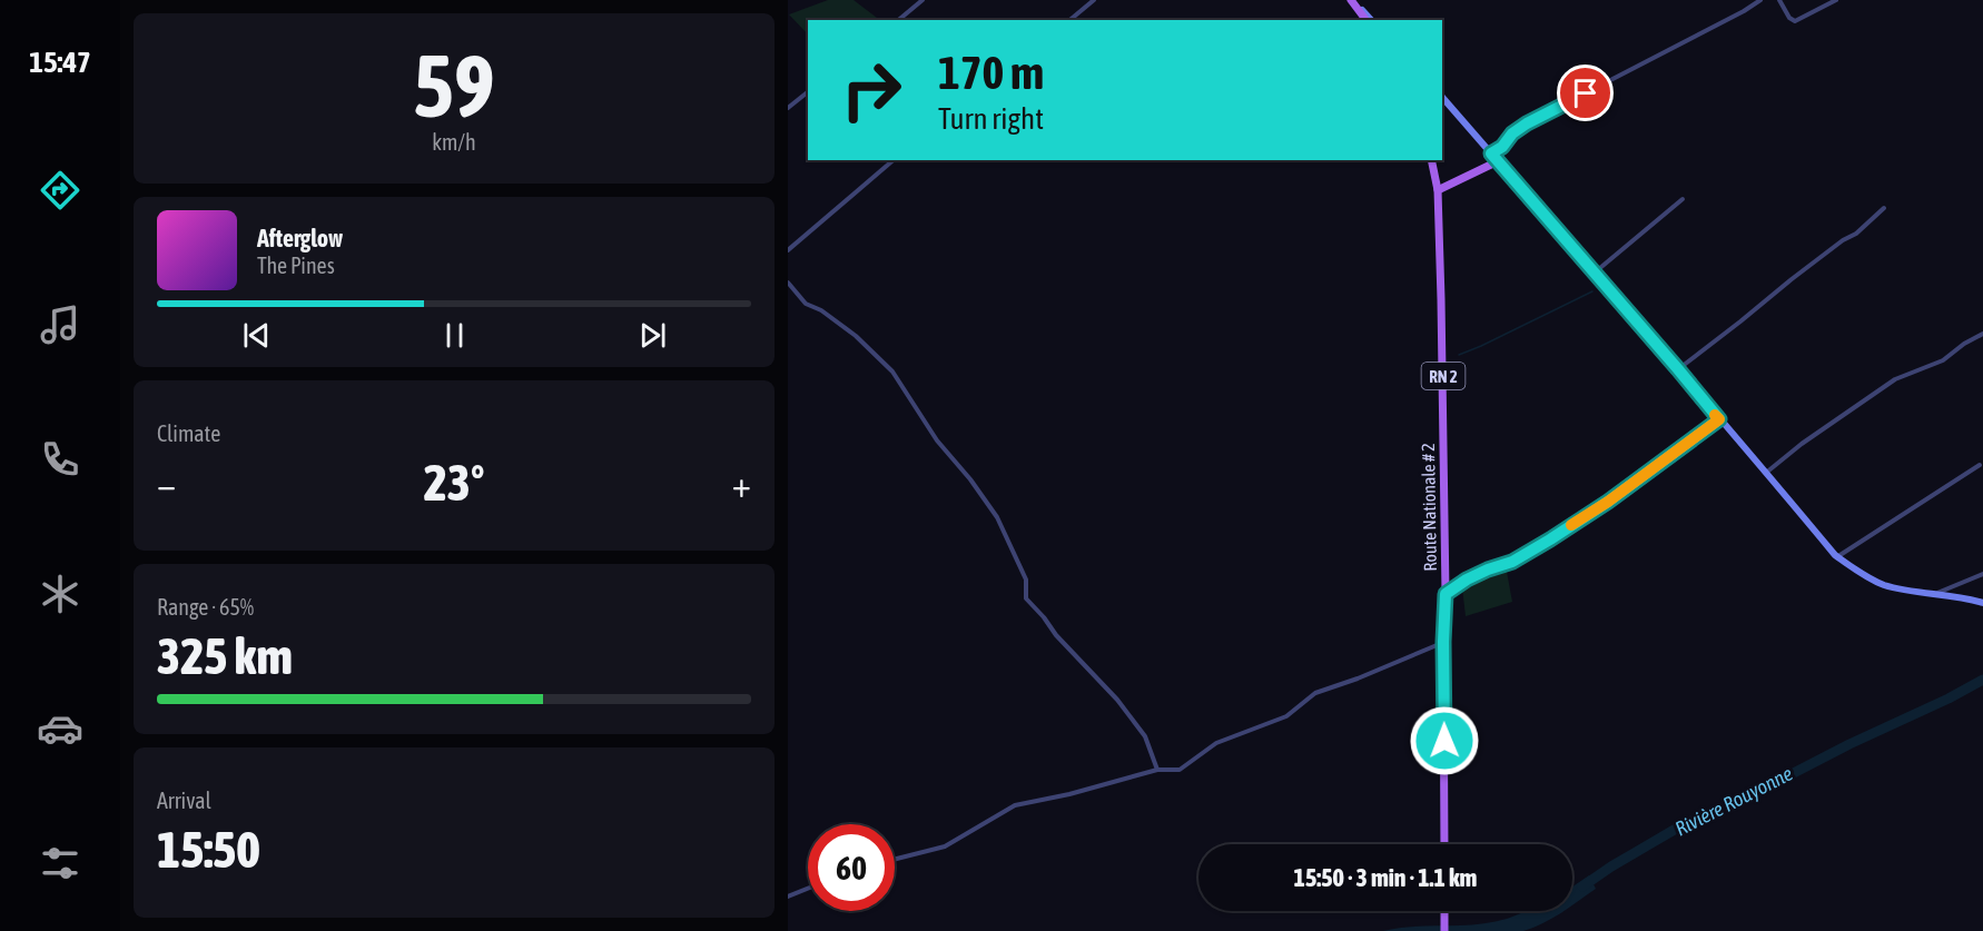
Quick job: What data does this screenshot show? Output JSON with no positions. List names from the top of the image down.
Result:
{
  "streets": {
    "main road": ["RN 2", "Route Nationale # 2"]
  },
  "water": ["Rivière Rouyonne"],
  "page": {
    "tabs": "15:47",
    "tile": [
      ["59", "km/h"],
      "Climate",
      ["Range · 65%", "325 km"],
      ["Arrival", "15:50"]
    ],
    "turn": ["170 m", "Turn right"],
    "song": ["Afterglow", "The Pines"],
    "heat": ["−", "23°", "+"],
    "limit": "60",
    "trip": "15:50 · 3 min · 1.1 km"
  }
}
